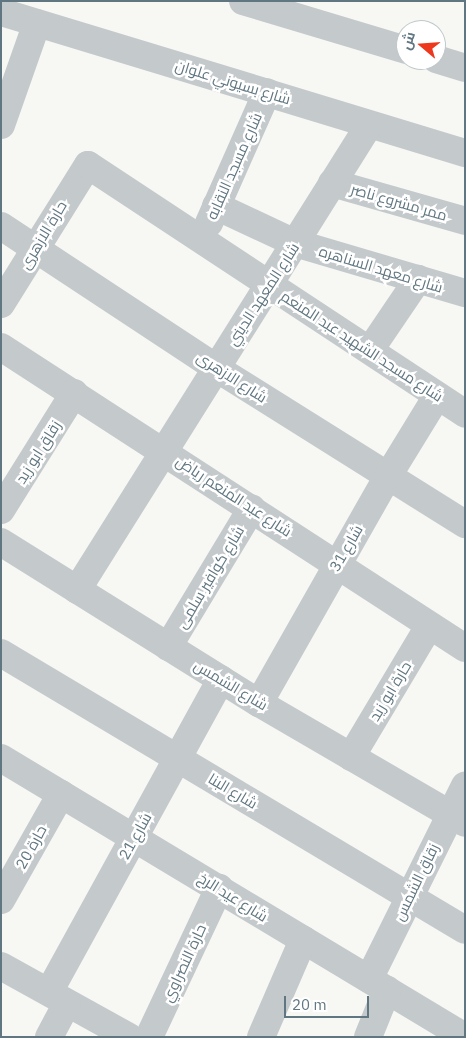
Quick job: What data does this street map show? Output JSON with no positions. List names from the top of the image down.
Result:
{
  "streets": {
    "street": [
      "شارع بسيوني علوان",
      "شارع مسجد النقابه",
      "ممر مشروع ناصر",
      "حارة الازهرى",
      "شارع معهد السناهره",
      "شارع المعهد الديني",
      "شارع مسجد الشهيد عبد المنعم",
      "شارع الازهرى",
      "زقاق ابو زيد",
      "شارع عبد المنعم رياض",
      "شارع 31",
      "شارع كوافير سلمى",
      "شارع الشمس",
      "حارة ابو زيد",
      "شارع البنا",
      "شارع 21",
      "حارة 20",
      "زقاق الشمس",
      "شارع عيد الرخ",
      "حارة النصراوي"
    ]
  },
  "crossings": [
    ["شارع بسيوني علوان", "شارع مسجد النقابه"],
    ["شارع بسيوني علوان", "شارع المعهد الديني"],
    ["شارع مسجد النقابه", "شارع معهد السناهره"],
    ["شارع مسجد النقابه", "شارع مسجد الشهيد عبد المنعم"],
    ["ممر مشروع ناصر", "شارع المعهد الديني"],
    ["حارة الازهرى", "شارع مسجد الشهيد عبد المنعم"],
    ["حارة الازهرى", "شارع الازهرى"],
    ["شارع معهد السناهره", "شارع المعهد الديني"],
    ["شارع المعهد الديني", "شارع مسجد الشهيد عبد المنعم"],
    ["شارع المعهد الديني", "شارع الازهرى"],
    ["شارع المعهد الديني", "شارع عبد المنعم رياض"],
    ["شارع المعهد الديني", "شارع الشمس"],
    ["شارع مسجد الشهيد عبد المنعم", "شارع 31"],
    ["شارع الازهرى", "شارع 31"],
    ["زقاق ابو زيد", "شارع عبد المنعم رياض"],
    ["شارع عبد المنعم رياض", "شارع 31"],
    ["شارع عبد المنعم رياض", "شارع كوافير سلمى"],
    ["شارع عبد المنعم رياض", "حارة ابو زيد"],
    ["شارع 31", "شارع الشمس"],
    ["شارع كوافير سلمى", "شارع الشمس"],
    ["شارع الشمس", "حارة ابو زيد"],
    ["شارع الشمس", "شارع 21"],
    ["شارع الشمس", "زقاق الشمس"],
    ["شارع البنا", "شارع 21"],
    ["شارع البنا", "زقاق الشمس"],
    ["شارع 21", "شارع عيد الرخ"],
    ["حارة 20", "شارع عيد الرخ"],
    ["زقاق الشمس", "شارع عيد الرخ"],
    ["شارع عيد الرخ", "حارة النصراوي"]
  ],
  "scale_bar": "20 m",
  "north": "left"
}
